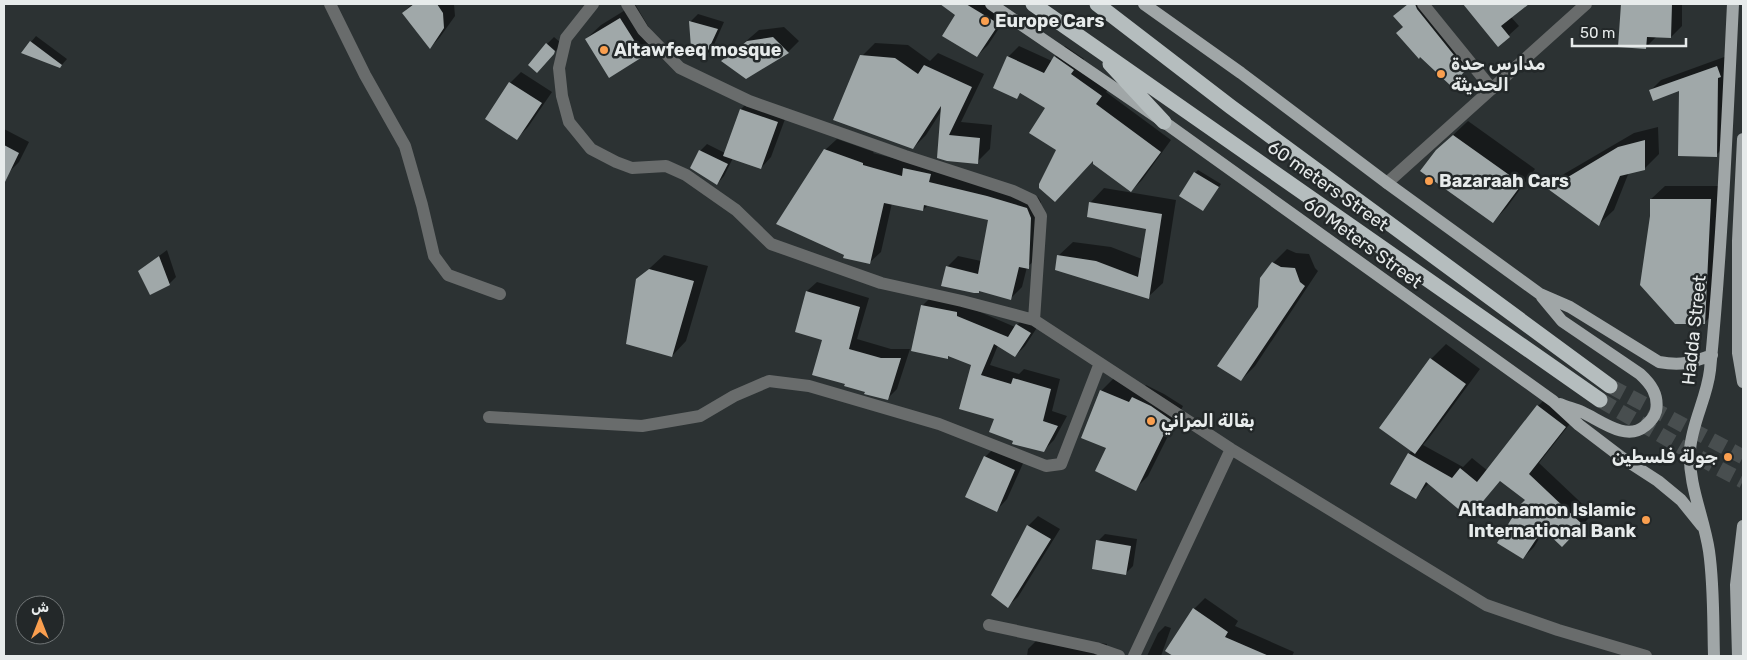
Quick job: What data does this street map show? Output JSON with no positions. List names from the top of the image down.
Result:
{
  "streets": {
    "highway": ["60 meters Street"],
    "main road": ["60 Meters Street", "Hadda Street"]
  },
  "crossings": [
    ["60 Meters Street", "Hadda Street"]
  ],
  "places": [
    "Europe Cars",
    "Altawfeeq mosque",
    "مدارس حدة الحديثة",
    "Bazaraah Cars",
    "بقالة المراني",
    "جولة فلسطين",
    "Altadhamon Islamic International Bank"
  ],
  "scale_bar": "50 m",
  "north": "top"
}
